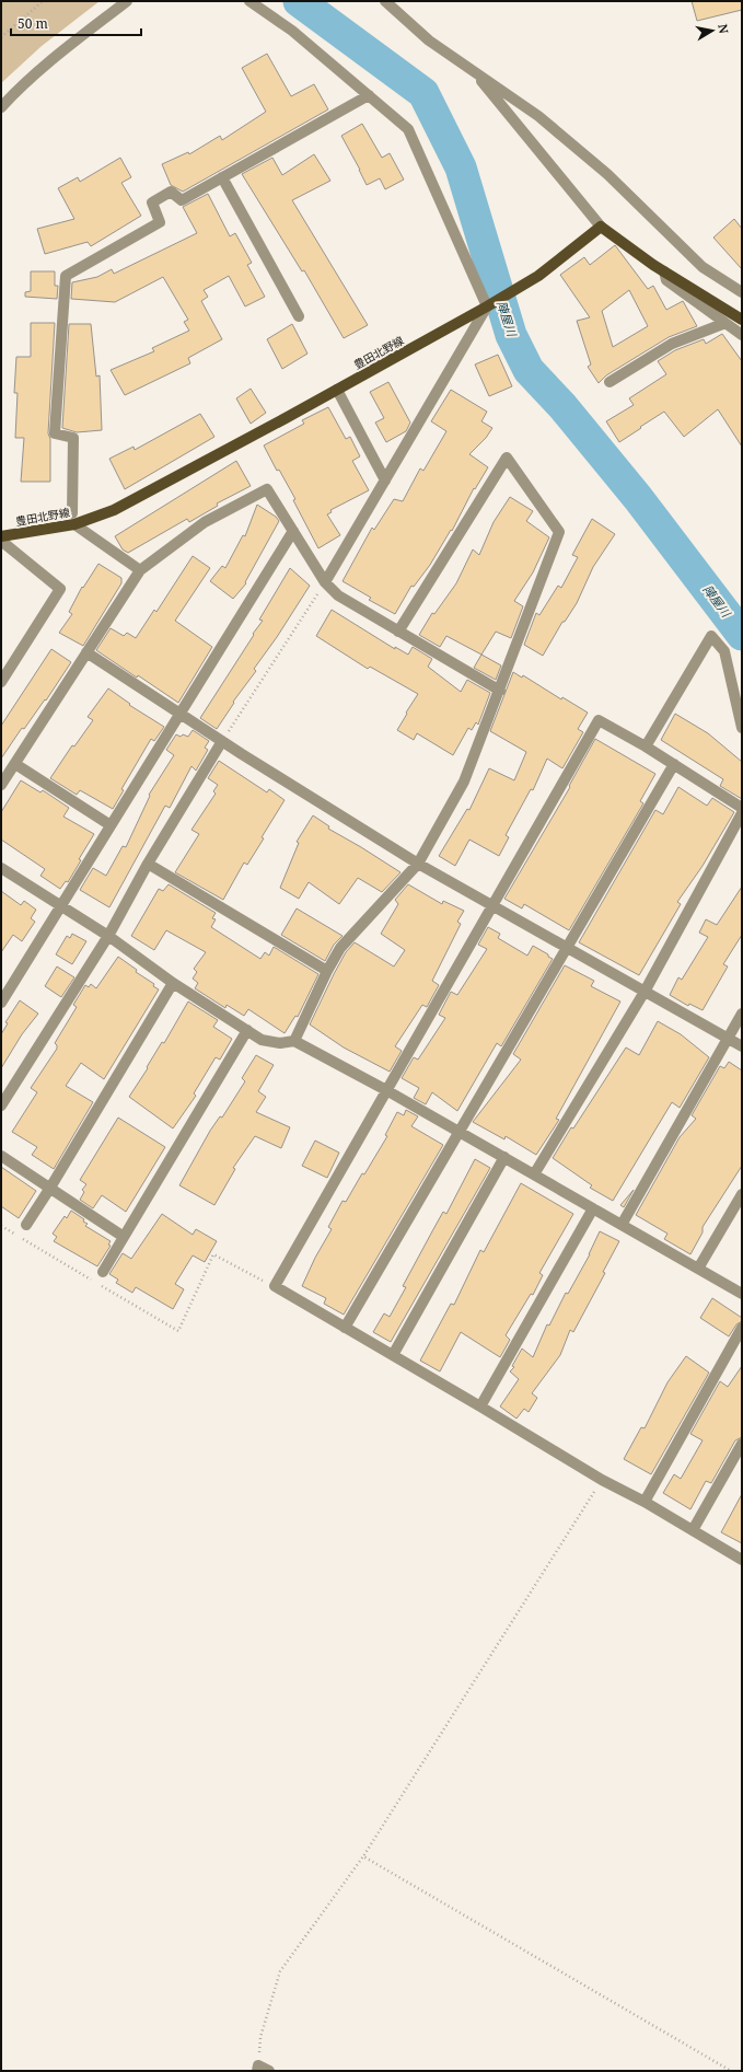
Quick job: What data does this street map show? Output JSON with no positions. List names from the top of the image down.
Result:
{
  "streets": {
    "main road": ["豊田北野線"]
  },
  "water": ["陣屋川"],
  "scale_bar": "50 m",
  "north": "right"
}
